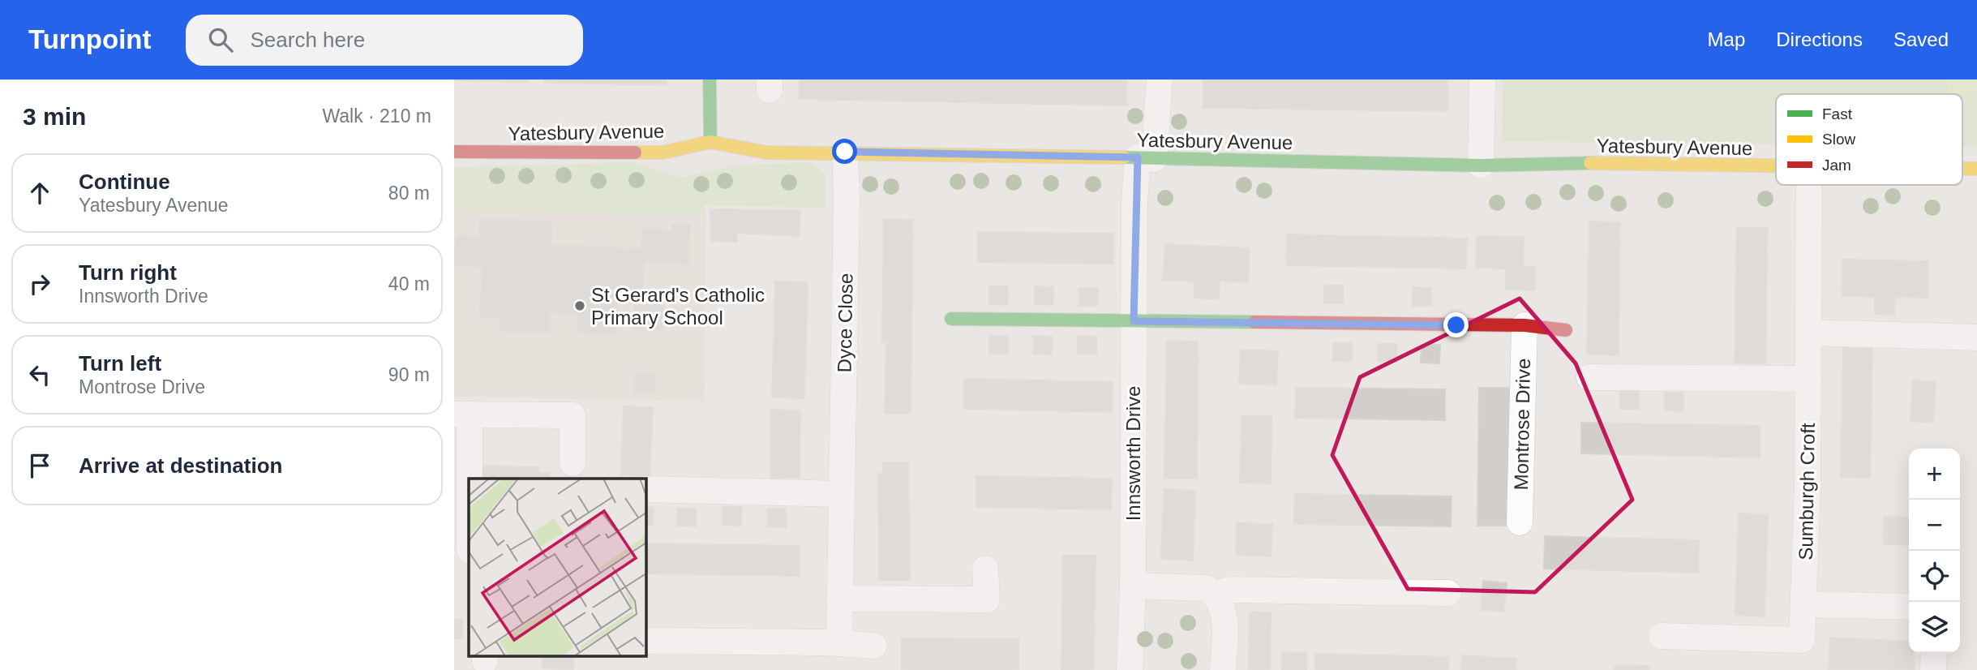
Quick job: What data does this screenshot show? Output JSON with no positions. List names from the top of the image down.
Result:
{
  "streets": {
    "street": [
      "Yatesbury Avenue",
      "Dyce Close",
      "Montrose Drive",
      "Innsworth Drive",
      "Sumburgh Croft"
    ]
  },
  "crossings": [
    ["Yatesbury Avenue", "Dyce Close"],
    ["Yatesbury Avenue", "Innsworth Drive"]
  ],
  "places": ["St Gerard's Catholic Primary School"],
  "legend": ["Fast", "Slow", "Jam"],
  "page": {
    "header": "Turnpoint",
    "search": "Search here",
    "nav": ["Map", "Directions", "Saved"],
    "heading": ["3 min", "Walk · 210 m"],
    "list": [
      ["Continue", "Yatesbury Avenue", "80 m"],
      ["Turn right", "Innsworth Drive", "40 m"],
      ["Turn left", "Montrose Drive", "90 m"],
      "Arrive at destination"
    ],
    "map_buttons": ["+", "−"]
  }
}
